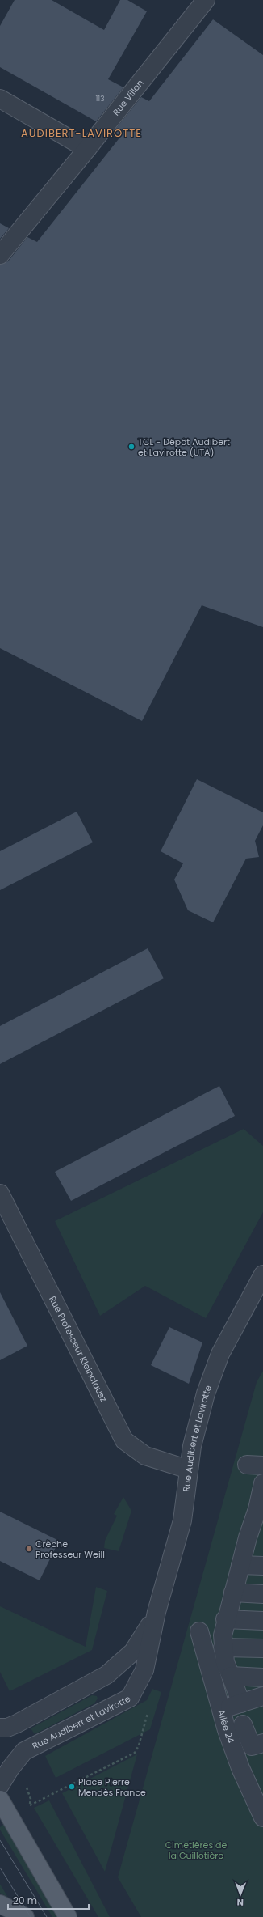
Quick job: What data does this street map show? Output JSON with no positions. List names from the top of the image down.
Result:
{
  "streets": {
    "street": [
      "Rue Villon",
      "Rue Professeur Kleinclausz",
      "Rue Audibert et Lavirotte",
      "Allée 24"
    ]
  },
  "crossings": [
    ["Rue Professeur Kleinclausz", "Rue Audibert et Lavirotte"]
  ],
  "districts": ["AUDIBERT-LAVIROTTE"],
  "parks": ["Cimetières de la Guillotière"],
  "places": ["TCL - Dépôt Audibert et Lavirotte (UTA)", "Crèche Professeur Weill", "Place Pierre Mendès France"],
  "house_numbers": ["113"],
  "scale_bar": "20 m",
  "north": "bottom"
}
